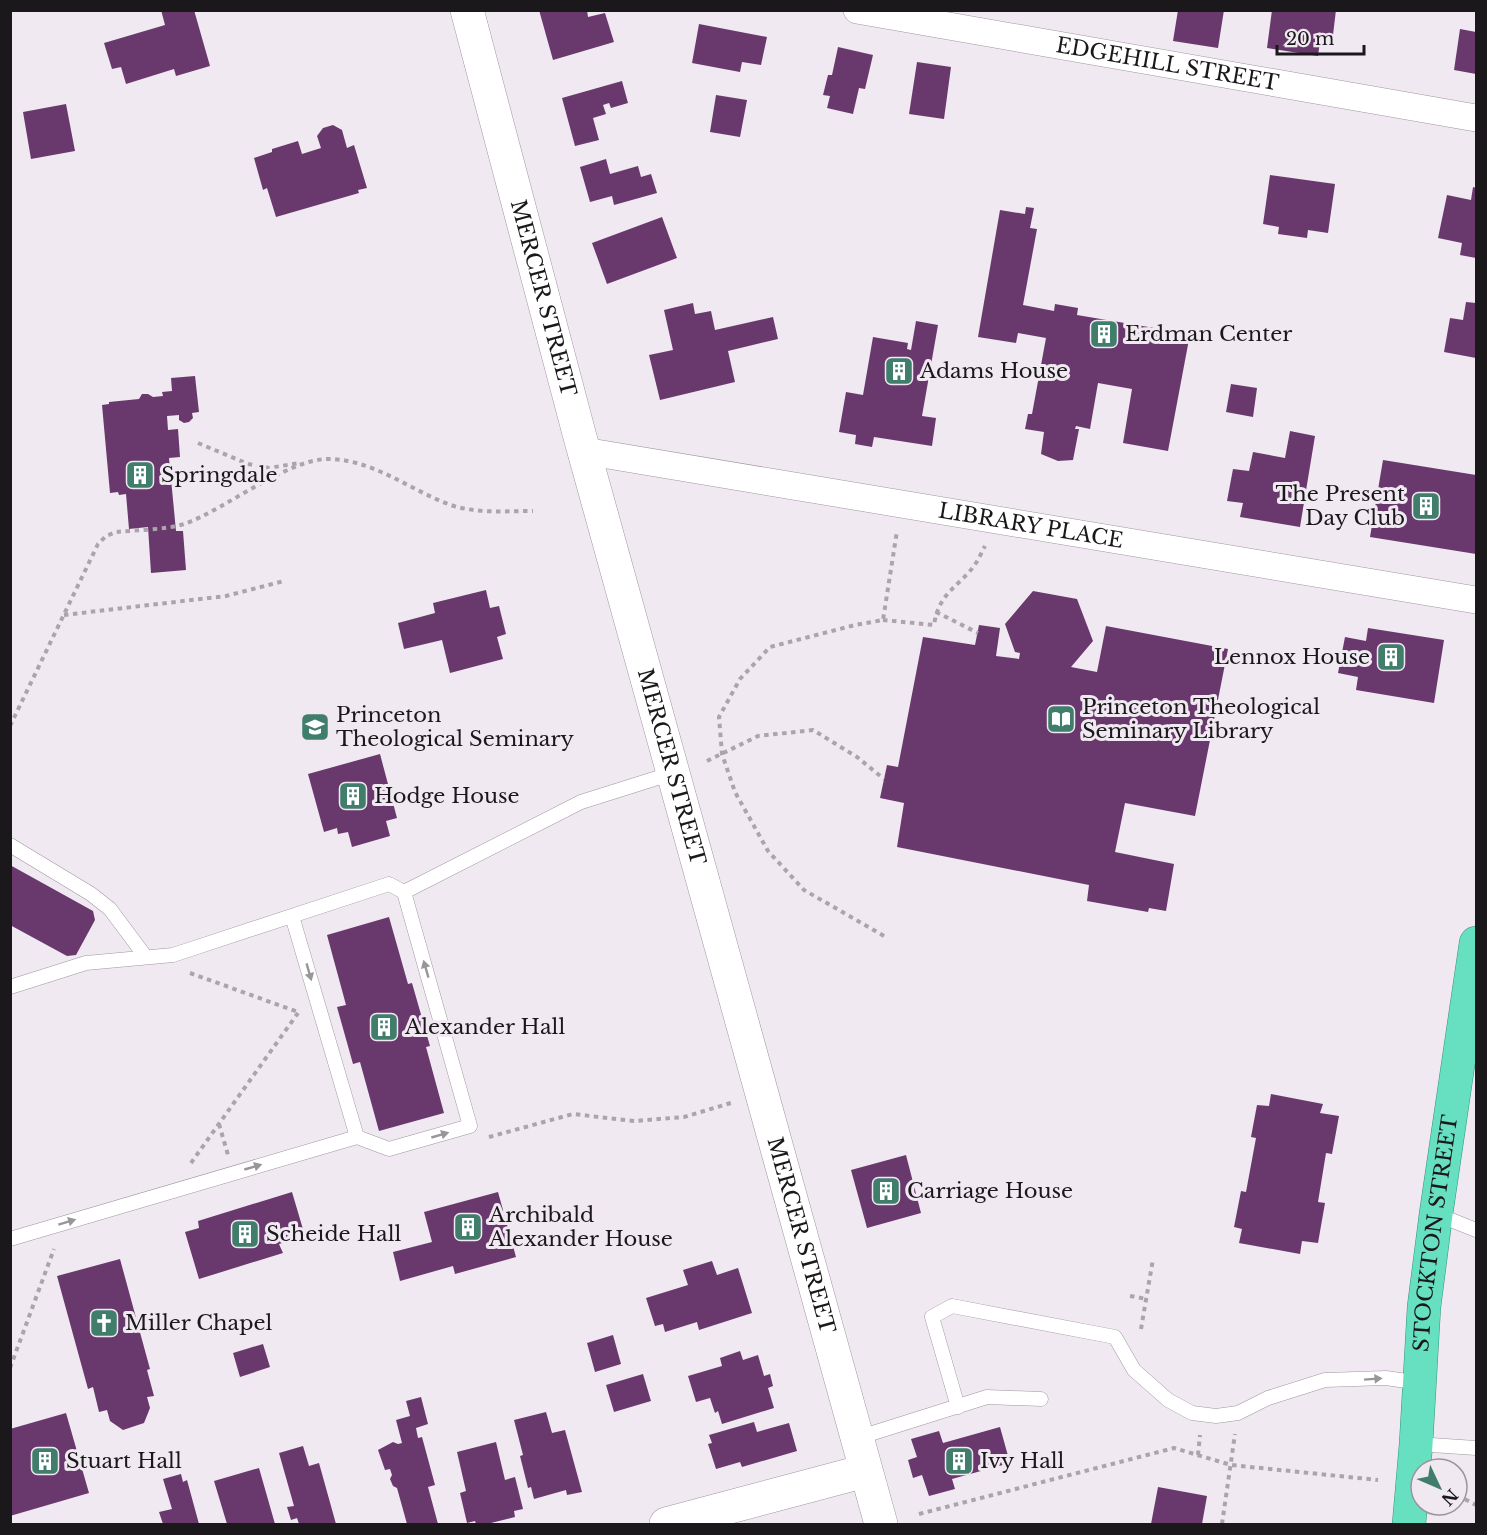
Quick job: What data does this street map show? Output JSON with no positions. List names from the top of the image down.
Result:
{
  "streets": {
    "highway": ["STOCKTON STREET"],
    "main road": ["MERCER STREET"],
    "street": ["EDGEHILL STREET", "LIBRARY PLACE"]
  },
  "crossings": [
    ["MERCER STREET", "LIBRARY PLACE"]
  ],
  "places": {
    "building": [
      "Erdman Center",
      "Adams House",
      "Springdale",
      "The Present Day Club",
      "Lennox House",
      "Hodge House",
      "Alexander Hall",
      "Carriage House",
      "Archibald Alexander House",
      "Scheide Hall",
      "Stuart Hall",
      "Ivy Hall"
    ],
    "library": ["Princeton Theological Seminary Library"],
    "school or university": ["Princeton Theological Seminary"],
    "church": ["Miller Chapel"]
  },
  "scale_bar": "20 m",
  "north": "bottom right"
}
